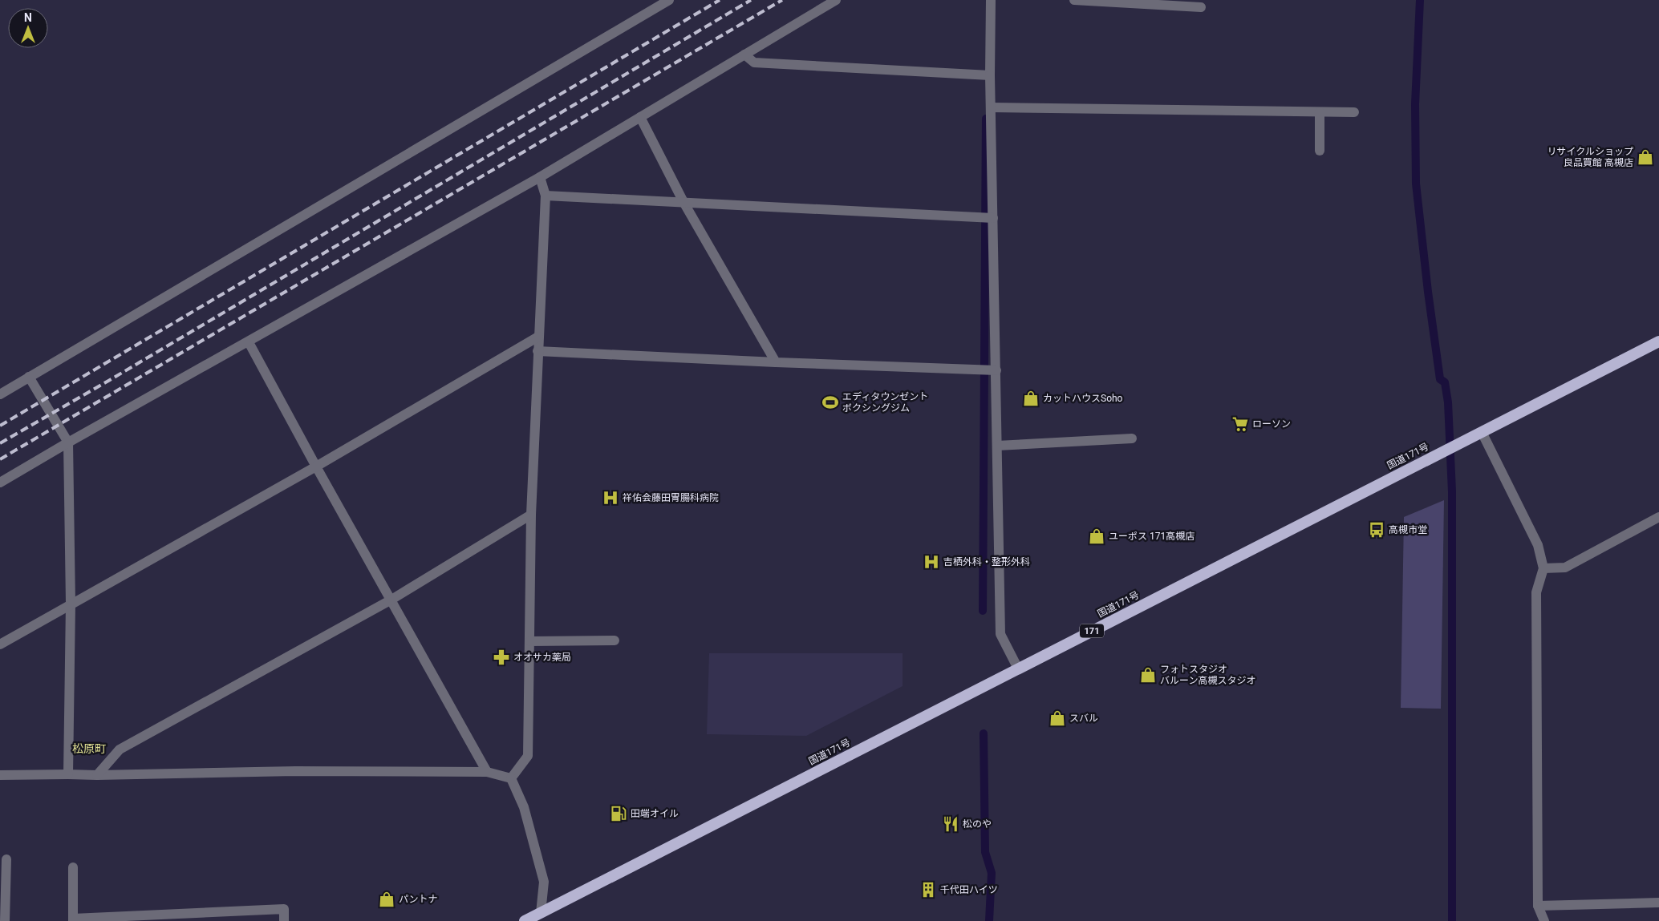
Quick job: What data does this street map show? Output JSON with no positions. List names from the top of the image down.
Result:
{
  "streets": {
    "highway": ["国道171号", "171"]
  },
  "districts": ["松原町"],
  "places": {
    "shop": [
      "リサイクルショップ 良品買館 高槻店",
      "カットハウスSoho",
      "ユーポス 171高槻店",
      "フォトスタジオ バルーン高槻スタジオ",
      "スバル",
      "パントナ"
    ],
    "sports": ["エディタウンゼント ボクシングジム"],
    "supermarket": ["ローソン"],
    "hospital": ["祥佑会藤田胃腸科病院", "吉栖外科・整形外科"],
    "bus stop": ["高槻市堂"],
    "pharmacy": ["オオサカ薬局"],
    "fuel station": ["田端オイル"],
    "restaurant": ["松のや"],
    "building": ["千代田ハイツ"]
  },
  "north": "top"
}
